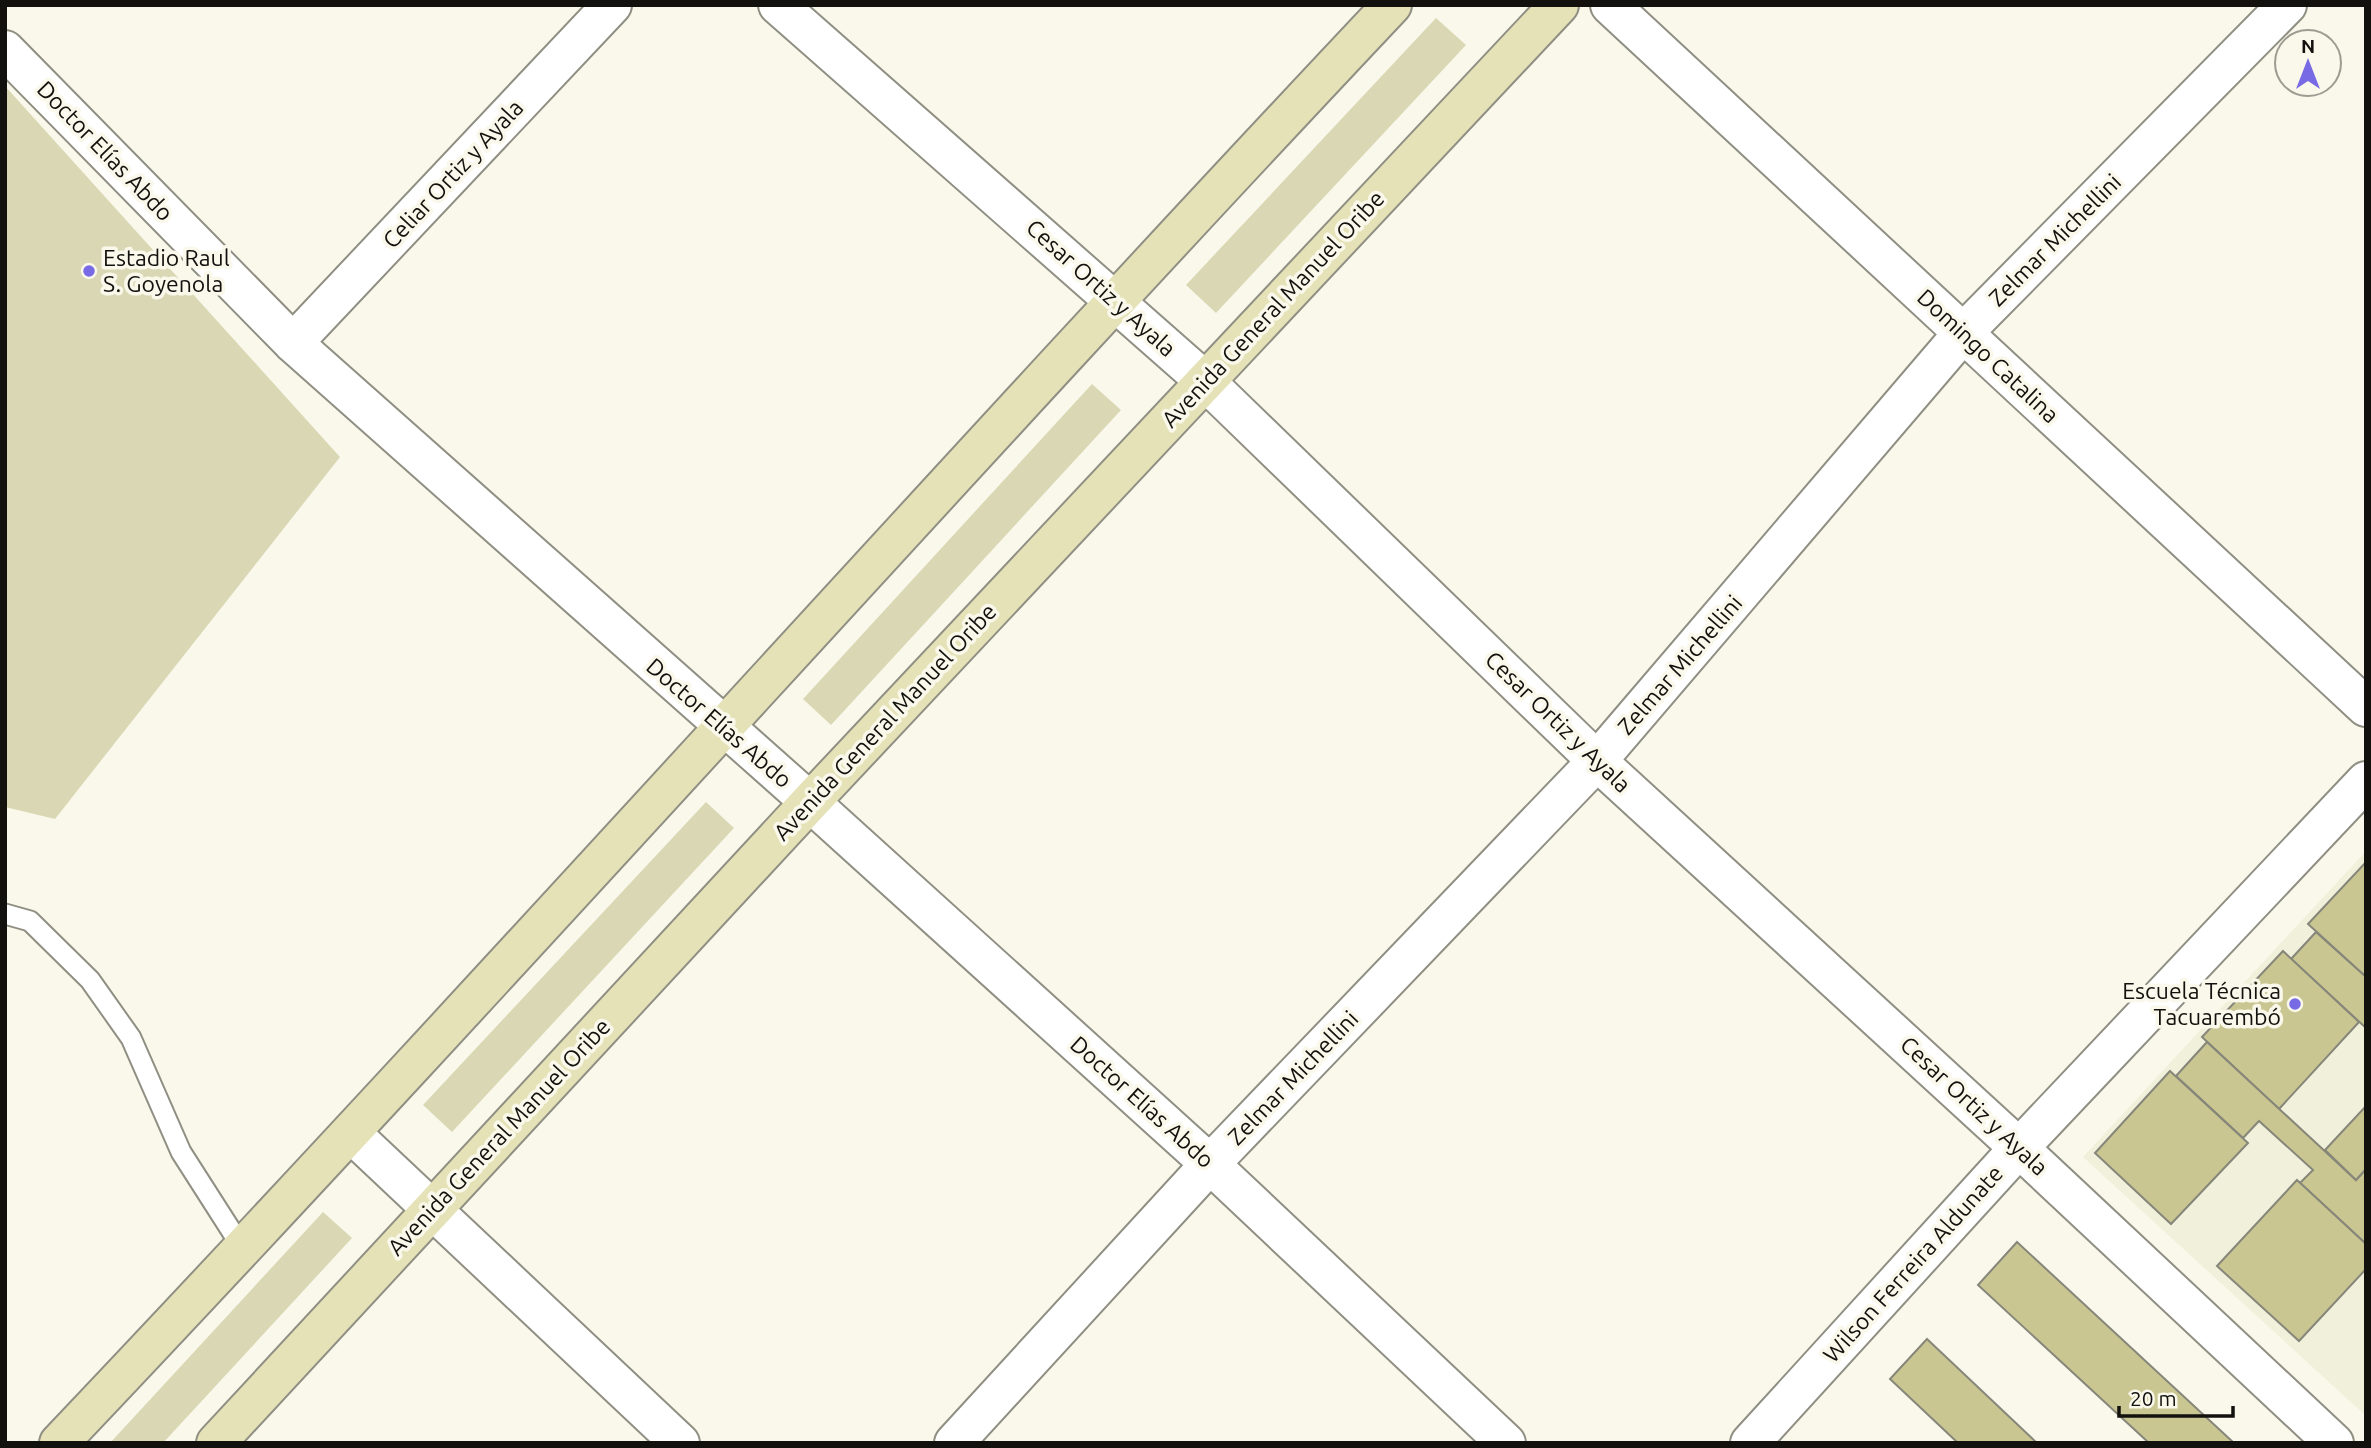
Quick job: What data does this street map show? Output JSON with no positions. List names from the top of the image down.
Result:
{
  "streets": {
    "main road": ["Avenida General Manuel Oribe"],
    "street": [
      "Doctor Elías Abdo",
      "Celiar Ortiz y Ayala",
      "Zelmar Michellini",
      "Cesar Ortiz y Ayala",
      "Domingo Catalina",
      "Wilson Ferreira Aldunate"
    ]
  },
  "crossings": [
    ["Doctor Elías Abdo", "Celiar Ortiz y Ayala"],
    ["Doctor Elías Abdo", "Zelmar Michellini"],
    ["Doctor Elías Abdo", "Avenida General Manuel Oribe"],
    ["Zelmar Michellini", "Cesar Ortiz y Ayala"],
    ["Zelmar Michellini", "Domingo Catalina"],
    ["Cesar Ortiz y Ayala", "Avenida General Manuel Oribe"],
    ["Cesar Ortiz y Ayala", "Wilson Ferreira Aldunate"]
  ],
  "places": ["Estadio Raul S. Goyenola", "Escuela Técnica Tacuarembó"],
  "scale_bar": "20 m",
  "north": "top"
}
